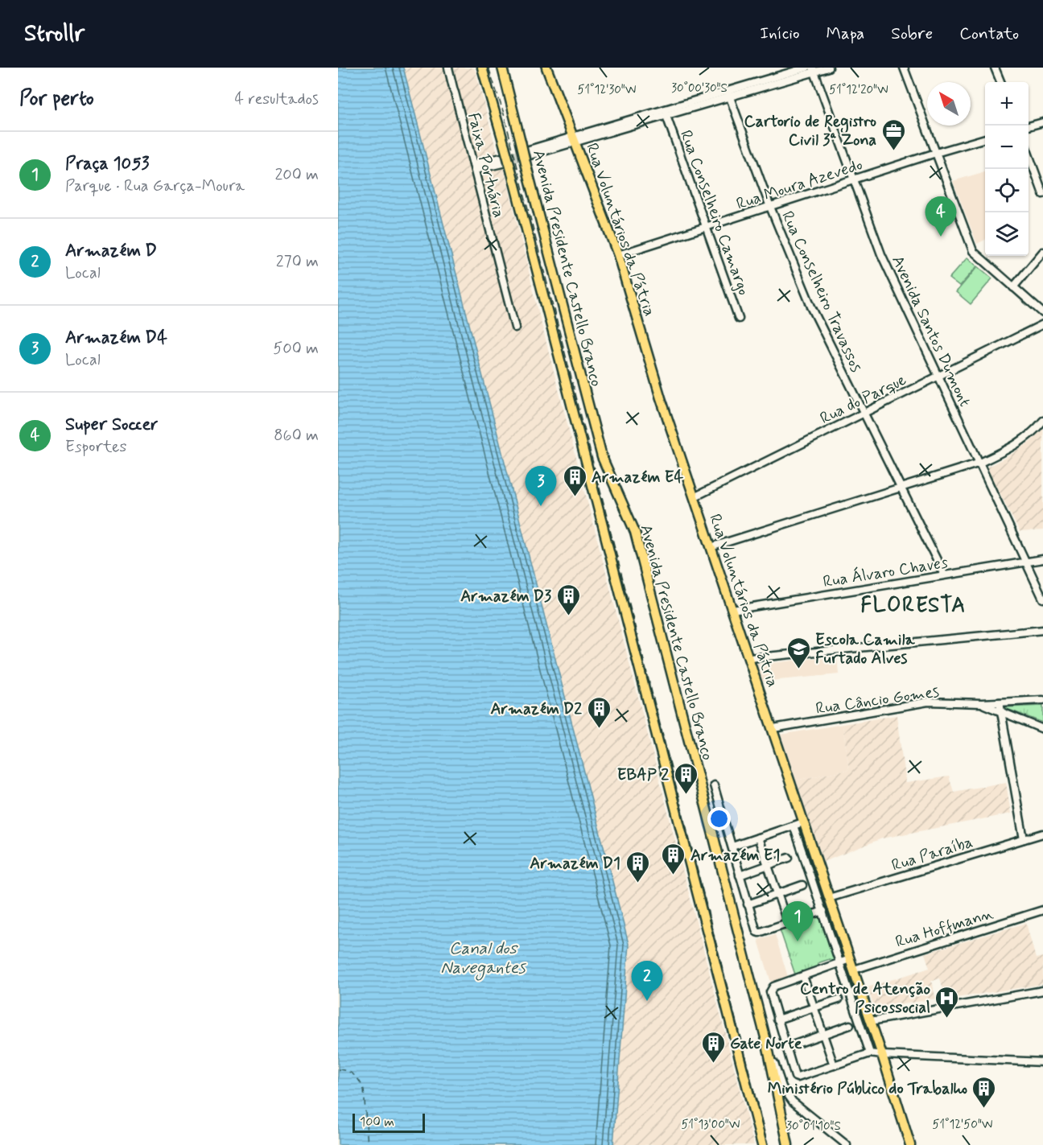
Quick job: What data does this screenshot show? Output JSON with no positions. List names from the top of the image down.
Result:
{
  "streets": {
    "main road": ["Rua Voluntários da Pátria", "Avenida Presidente Castello Branco"],
    "street": [
      "Faixa Portuária",
      "Rua Moura Azevedo",
      "Rua Conselheiro Camargo",
      "Rua Conselheiro Travassos",
      "Avenida Santos Dumont",
      "Rua do Parque",
      "Rua Álvaro Chaves",
      "Rua Câncio Gomes",
      "Rua Paraíba",
      "Rua Hoffmann"
    ]
  },
  "crossings": [
    ["Rua Moura Azevedo", "Rua Conselheiro Camargo"],
    ["Rua Moura Azevedo", "Rua Voluntários da Pátria"],
    ["Rua Moura Azevedo", "Rua Conselheiro Travassos"],
    ["Rua Moura Azevedo", "Avenida Santos Dumont"],
    ["Rua Voluntários da Pátria", "Rua do Parque"],
    ["Rua Voluntários da Pátria", "Rua Álvaro Chaves"],
    ["Rua Voluntários da Pátria", "Rua Câncio Gomes"],
    ["Rua Voluntários da Pátria", "Rua Paraíba"],
    ["Rua Voluntários da Pátria", "Rua Hoffmann"],
    ["Rua Conselheiro Travassos", "Rua do Parque"],
    ["Rua Conselheiro Travassos", "Rua Álvaro Chaves"],
    ["Avenida Santos Dumont", "Rua do Parque"],
    ["Avenida Santos Dumont", "Rua Álvaro Chaves"]
  ],
  "districts": ["FLORESTA"],
  "water": ["Canal dos Navegantes"],
  "places": {
    "office": ["Cartorio de Registro Civil 3ª Zona"],
    "building": [
      "Armazém E4",
      "Armazém D3",
      "Armazém D2",
      "EBAP 2",
      "Armazém E1",
      "Armazém D1",
      "Gate Norte",
      "Ministério Público do Trabalho"
    ],
    "school or university": ["Escola Camila Furtado Alves"],
    "hospital": ["Centro de Atenção Psicossocial"]
  },
  "scale_bar": "100 m",
  "north": "top left",
  "page": {
    "header": "Strollr",
    "nav": [
      "Início",
      "Mapa",
      "Sobre",
      "Contato"
    ],
    "heading": ["Por perto", "4 resultados"],
    "map_buttons": ["+", "−"],
    "list": [
      {
        "mark": "1",
        "name": "Praça 1053",
        "note": "Parque · Rua Garça-Moura",
        "value": "200 m"
      },
      {
        "mark": "2",
        "name": "Armazém D",
        "note": "Local",
        "value": "270 m"
      },
      {
        "mark": "3",
        "name": "Armazém D4",
        "note": "Local",
        "value": "500 m"
      },
      {
        "mark": "4",
        "name": "Super Soccer",
        "note": "Esportes",
        "value": "860 m"
      }
    ],
    "pins": [
      "4",
      "3",
      "1",
      "2"
    ],
    "scale": "100 m"
  },
  "coordinates": [
    "30°00'30\"S",
    "51°12'30\"W",
    "51°12'20\"W",
    "51°13'00\"W",
    "51°12'50\"W",
    "30°01'10\"S"
  ]
}
